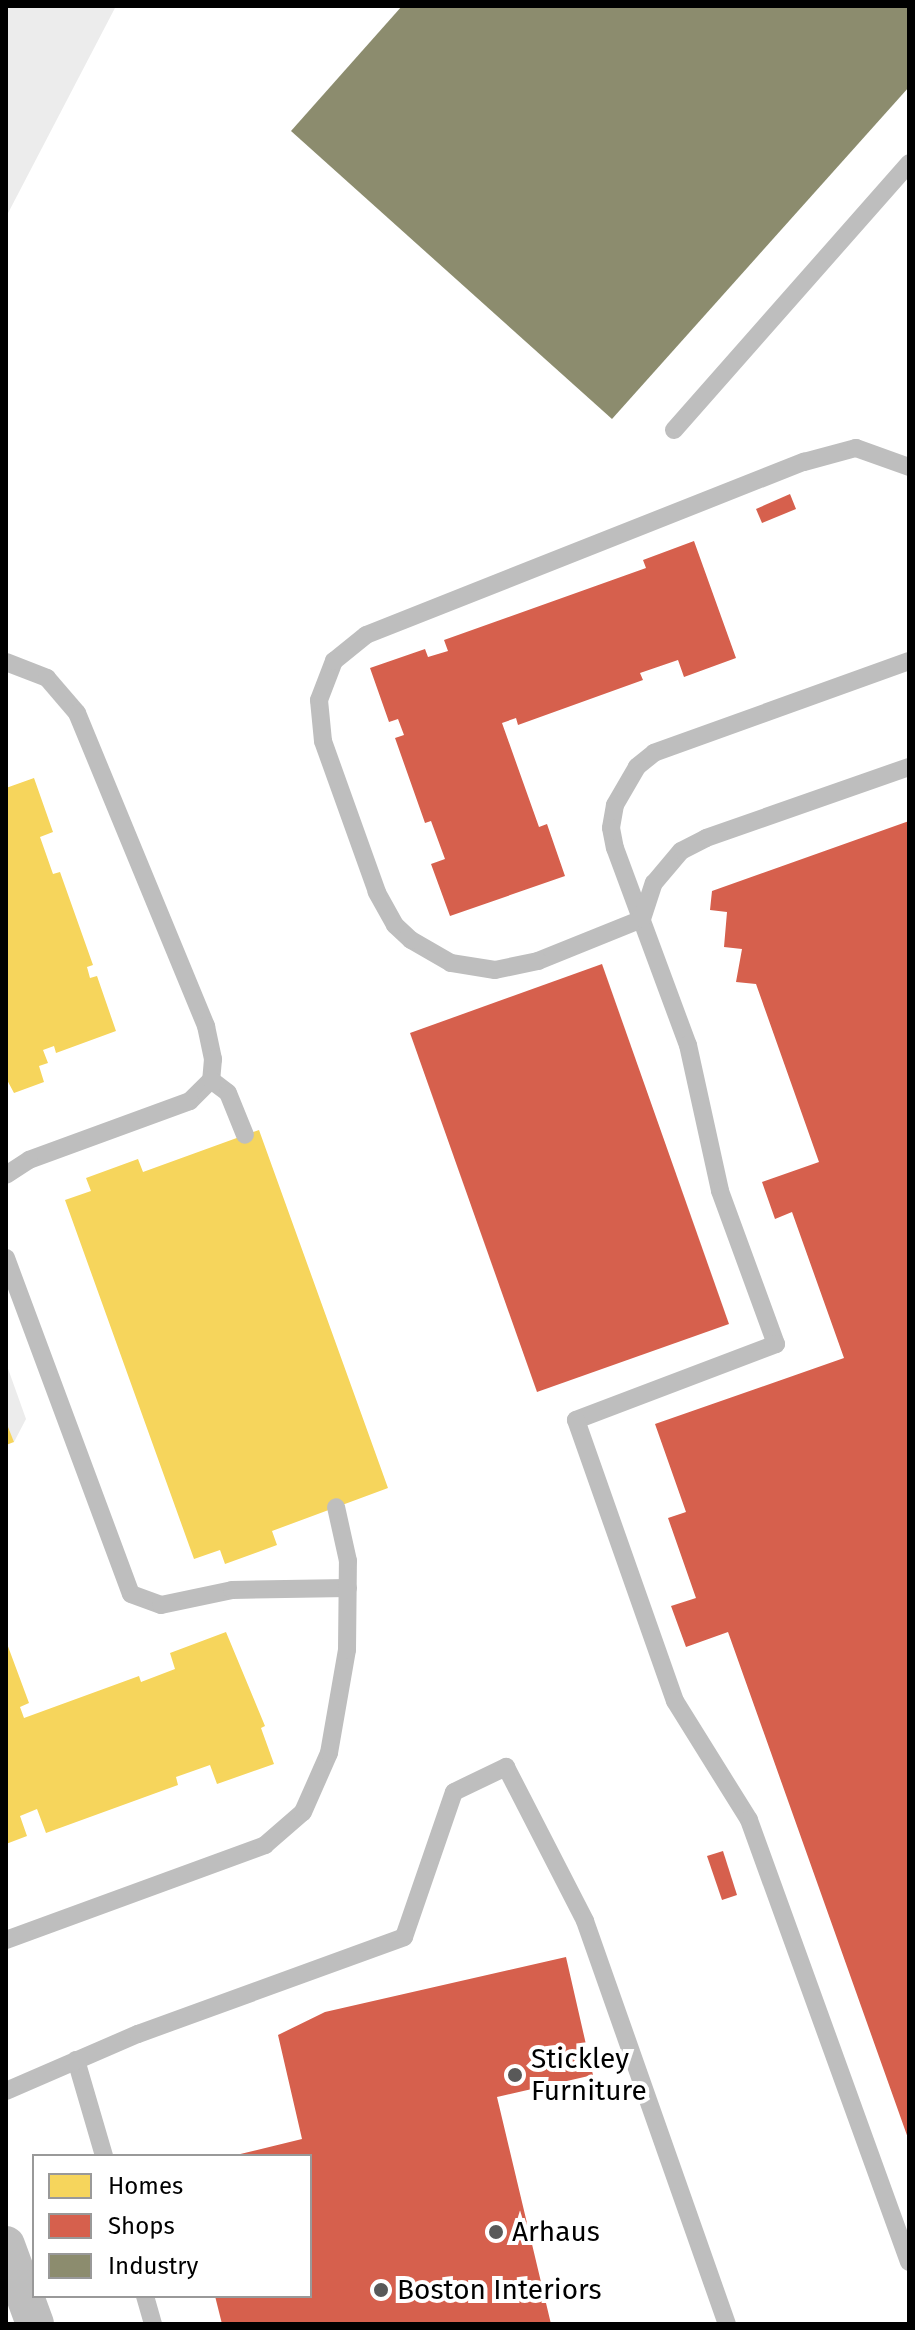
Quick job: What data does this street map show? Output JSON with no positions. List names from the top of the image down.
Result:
{
  "places": ["Stickley Furniture", "Arhaus", "Boston Interiors"],
  "legend": ["Homes", "Shops", "Industry"]
}
